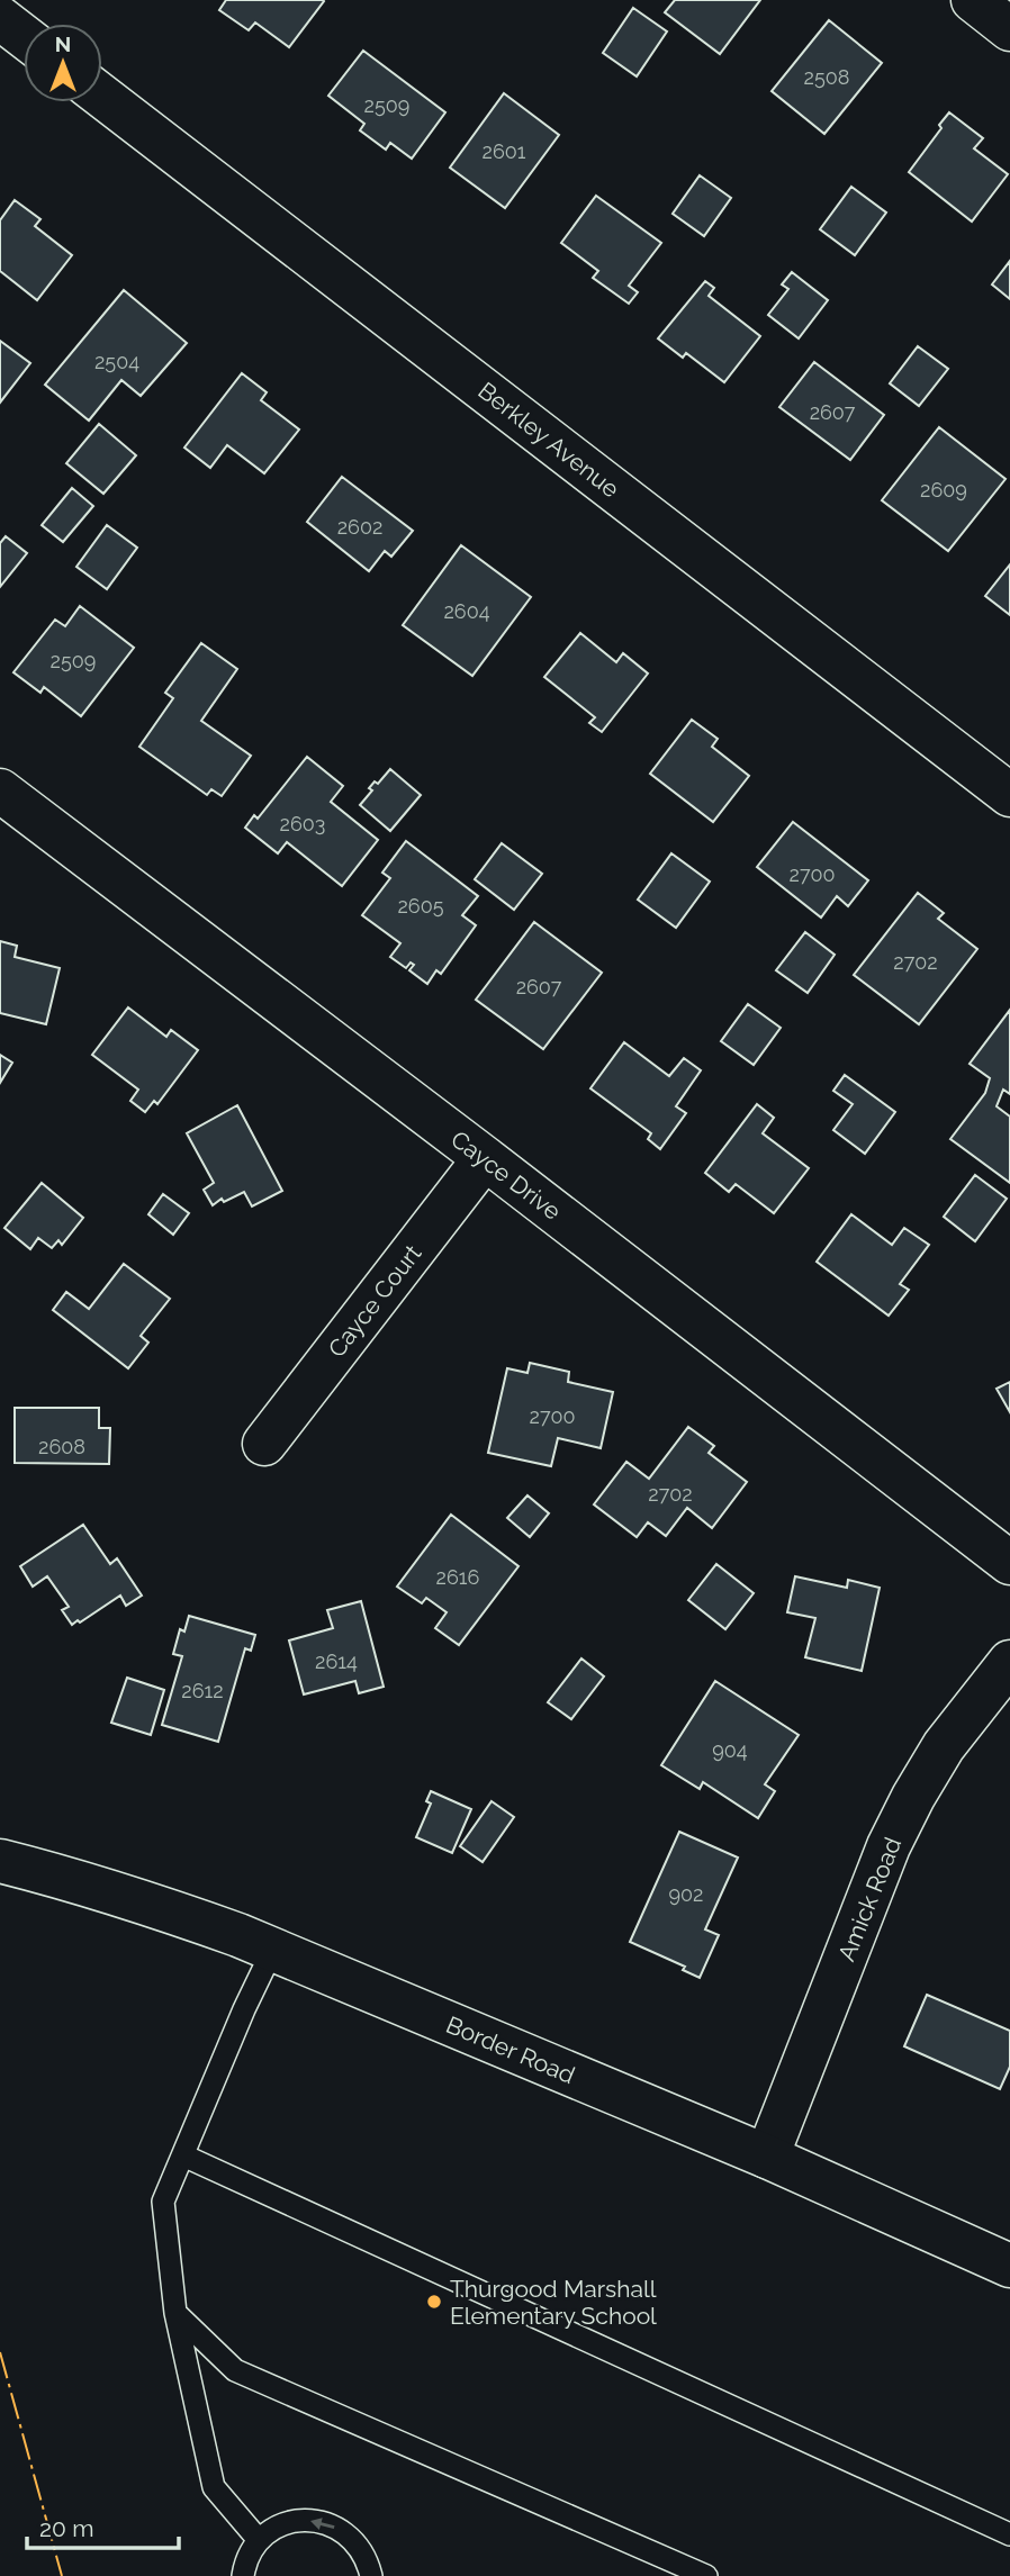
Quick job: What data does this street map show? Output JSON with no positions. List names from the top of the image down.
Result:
{
  "streets": {
    "street": [
      "Berkley Avenue",
      "Cayce Drive",
      "Cayce Court",
      "Amick Road",
      "Border Road"
    ]
  },
  "crossings": [
    ["Cayce Drive", "Cayce Court"],
    ["Amick Road", "Border Road"]
  ],
  "places": ["Thurgood Marshall Elementary School"],
  "house_numbers": [
    "2508",
    "2509",
    "2601",
    "2504",
    "2607",
    "2609",
    "2602",
    "2604",
    "2509",
    "2603",
    "2700",
    "2605",
    "2702",
    "2607",
    "2700",
    "2608",
    "2702",
    "2616",
    "2614",
    "2612",
    "904",
    "902"
  ],
  "scale_bar": "20 m",
  "north": "top"
}
